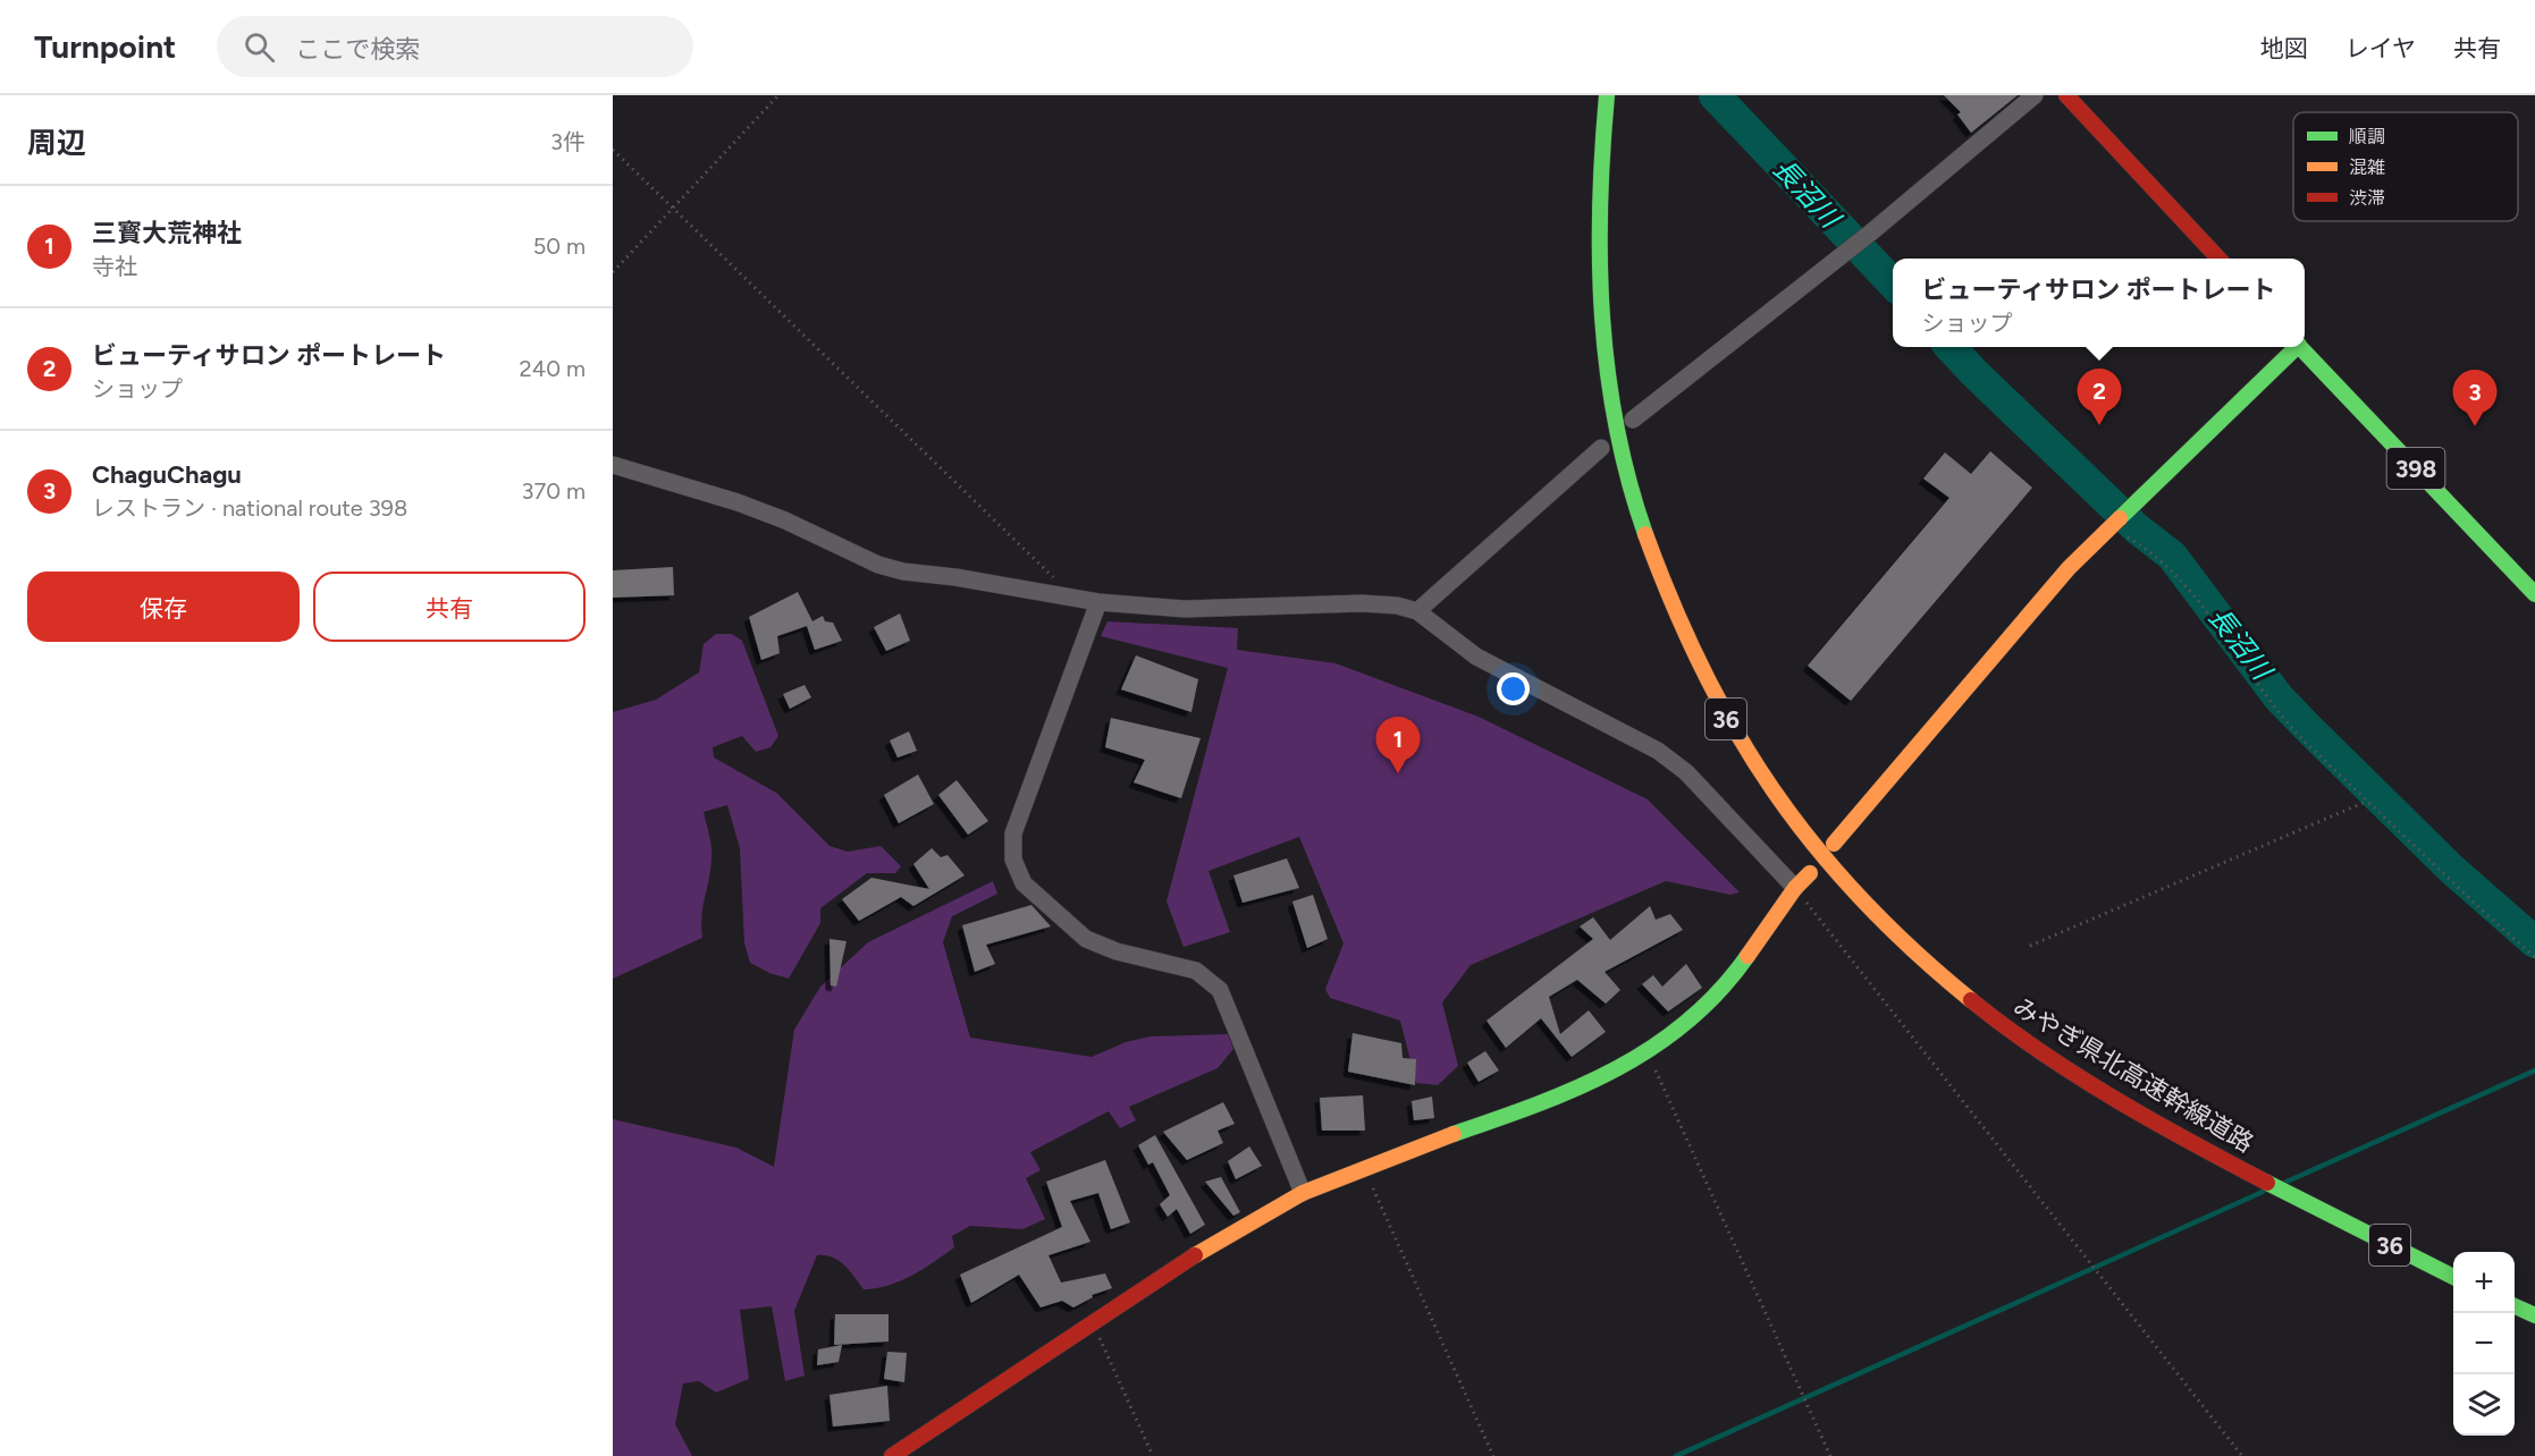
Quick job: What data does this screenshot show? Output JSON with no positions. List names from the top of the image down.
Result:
{
  "streets": {
    "main road": ["398", "36", "みやぎ県北高速幹線道路"]
  },
  "water": ["長沼川"],
  "legend": ["順調", "混雑", "渋滞"],
  "page": {
    "header": "Turnpoint",
    "search": "ここで検索",
    "nav": ["地図", "レイヤ", "共有"],
    "heading": ["周辺", "3件"],
    "list": [
      {
        "mark": "1",
        "name": "三寳大荒神社",
        "note": "寺社",
        "value": "50 m"
      },
      {
        "mark": "2",
        "name": "ビューティサロン ポートレート",
        "note": "ショップ",
        "value": "240 m"
      },
      {
        "mark": "3",
        "name": "ChaguChagu",
        "note": "レストラン · national route 398",
        "value": "370 m"
      }
    ],
    "popup": ["ビューティサロン ポートレート", "ショップ"],
    "pins": ["2", "3", "1"],
    "buttons": ["保存", "共有"],
    "map_buttons": ["+", "−"]
  }
}
